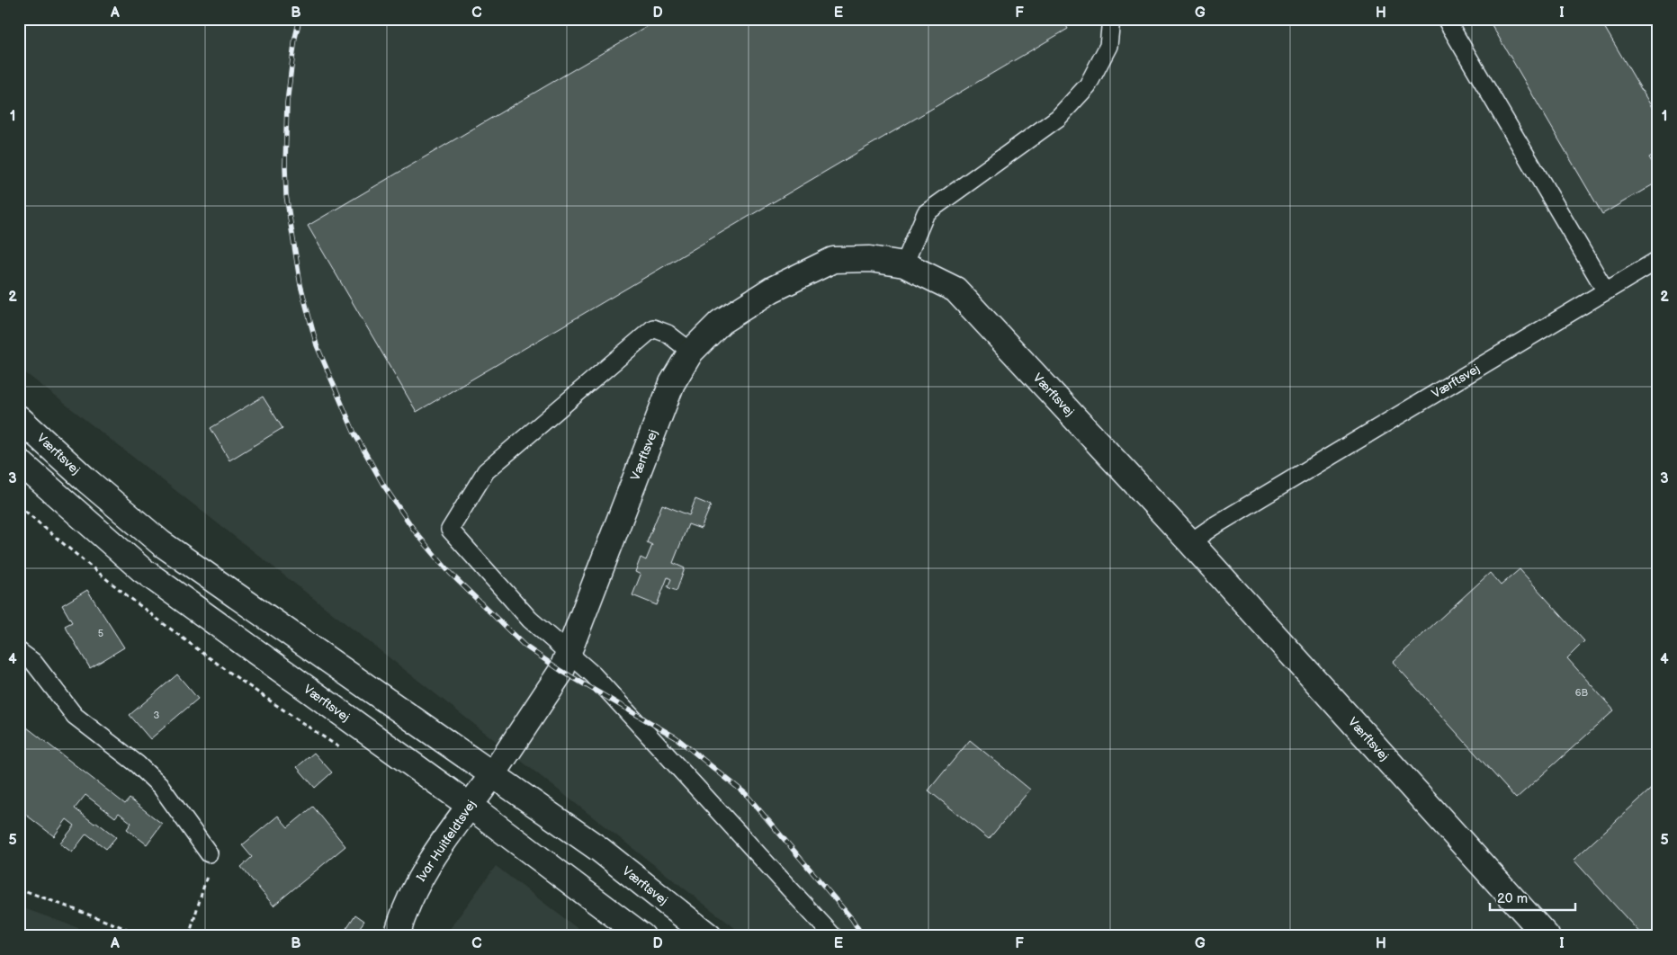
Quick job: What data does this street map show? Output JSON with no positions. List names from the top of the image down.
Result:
{
  "streets": {
    "street": ["Værftsvej", "Ivar Huitfeldtsvej"]
  },
  "crossings": [
    ["Værftsvej", "Ivar Huitfeldtsvej"]
  ],
  "house_numbers": ["5", "6B", "3"],
  "scale_bar": "20 m",
  "grid": {
    "columns": [
      "A",
      "B",
      "C",
      "D",
      "E",
      "F",
      "G",
      "H",
      "I"
    ],
    "rows": [
      "1",
      "2",
      "3",
      "4",
      "5"
    ]
  }
}
